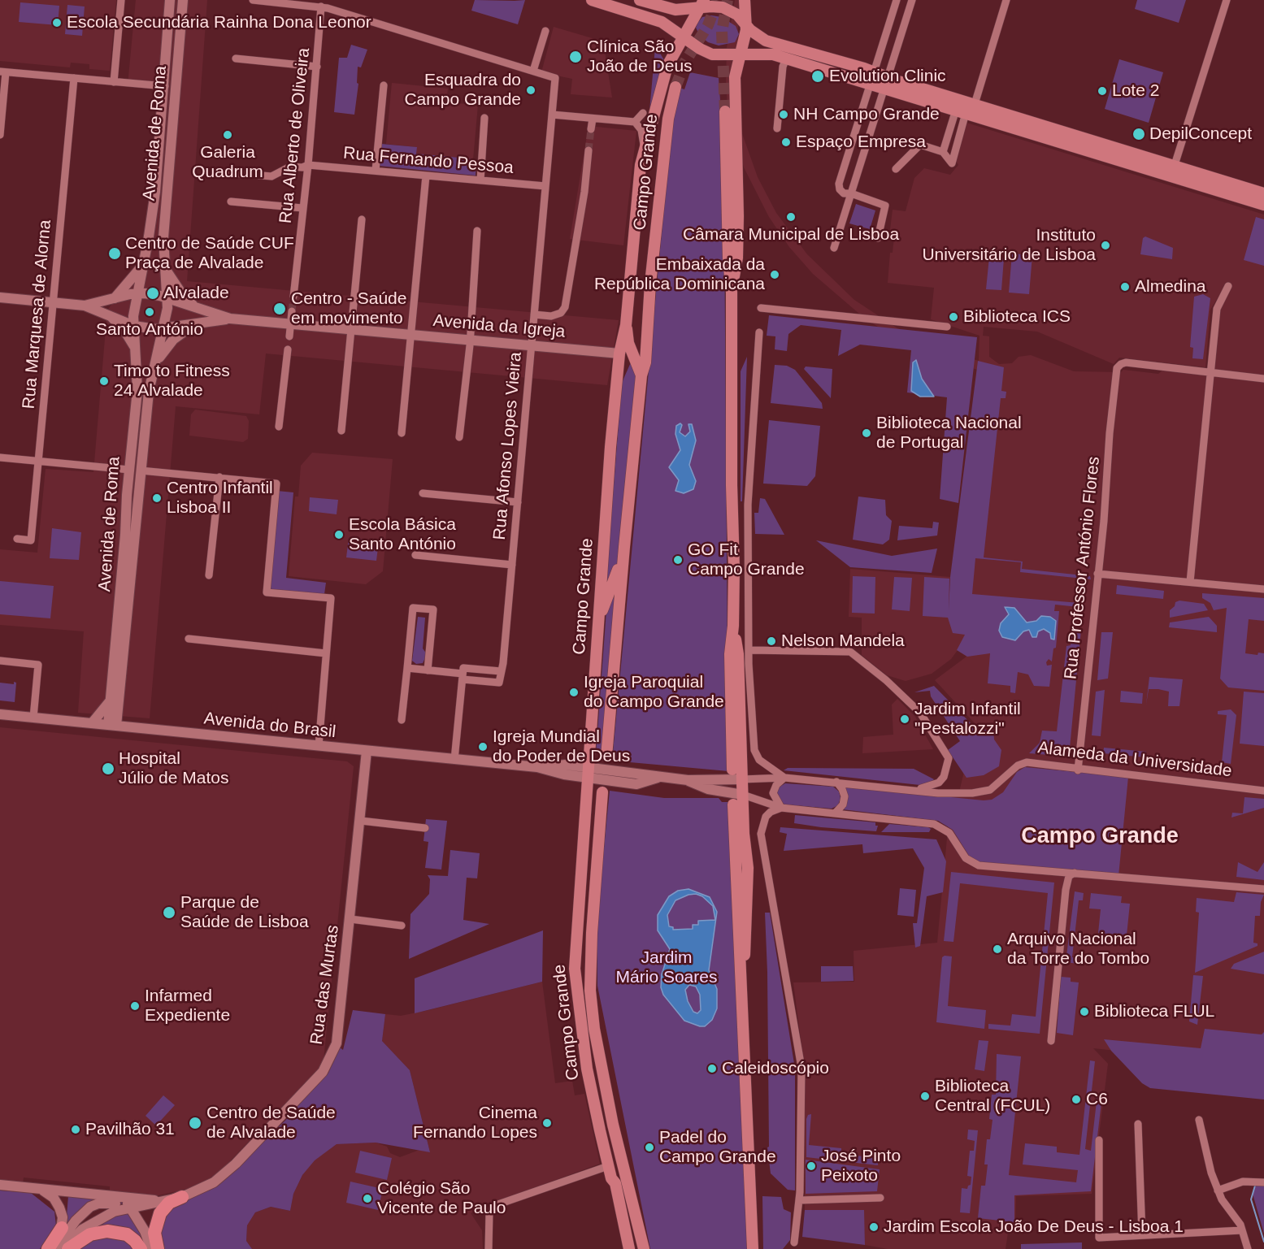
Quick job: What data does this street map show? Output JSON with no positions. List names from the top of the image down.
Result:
{
  "streets": {
    "main road": [
      "Avenida de Roma",
      "Campo Grande",
      "Avenida da Igreja",
      "Avenida do Brasil",
      "Alameda da Universidade",
      "Rua das Murtas"
    ],
    "street": [
      "Rua Alberto de Oliveira",
      "Rua Fernando Pessoa",
      "Rua Marquesa de Alorna",
      "Rua Afonso Lopes Vieira",
      "Rua Professor António Flores"
    ]
  },
  "crossings": [
    ["Avenida de Roma", "Avenida da Igreja"],
    ["Avenida de Roma", "Avenida do Brasil"],
    ["Rua Alberto de Oliveira", "Rua Fernando Pessoa"],
    ["Rua Fernando Pessoa", "Rua Afonso Lopes Vieira"],
    ["Campo Grande", "Avenida da Igreja"],
    ["Campo Grande", "Avenida do Brasil"],
    ["Campo Grande", "Alameda da Universidade"],
    ["Avenida da Igreja", "Rua Afonso Lopes Vieira"],
    ["Rua Professor António Flores", "Alameda da Universidade"],
    ["Avenida do Brasil", "Alameda da Universidade"],
    ["Avenida do Brasil", "Rua das Murtas"]
  ],
  "districts": ["Campo Grande"],
  "parks": ["Jardim Mário Soares"],
  "places": [
    "Escola Secundária Rainha Dona Leonor",
    "Clínica São João de Deus",
    "Evolution Clinic",
    "Esquadra do Campo Grande",
    "Lote 2",
    "NH Campo Grande",
    "DepilConcept",
    "Galeria Quadrum",
    "Espaço Empresa",
    "Câmara Municipal de Lisboa",
    "Instituto Universitário de Lisboa",
    "Centro de Saúde CUF Praça de Alvalade",
    "Embaixada da República Dominicana",
    "Almedina",
    "Alvalade",
    "Centro - Saúde em movimento",
    "Santo António",
    "Biblioteca ICS",
    "Timo to Fitness 24 Alvalade",
    "Biblioteca Nacional de Portugal",
    "Centro Infantil Lisboa II",
    "Escola Básica Santo António",
    "GO Fit Campo Grande",
    "Nelson Mandela",
    "Igreja Paroquial do Campo Grande",
    "Jardim Infantil \"Pestalozzi\"",
    "Igreja Mundial do Poder de Deus",
    "Hospital Júlio de Matos",
    "Parque de Saúde de Lisboa",
    "Arquivo Nacional da Torre do Tombo",
    "Infarmed Expediente",
    "Biblioteca FLUL",
    "Caleidoscópio",
    "Biblioteca Central (FCUL)",
    "C6",
    "Centro de Saúde de Alvalade",
    "Cinema Fernando Lopes",
    "Pavilhão 31",
    "Padel do Campo Grande",
    "José Pinto Peixoto",
    "Colégio São Vicente de Paulo",
    "Jardim Escola João De Deus - Lisboa 1"
  ]
}
